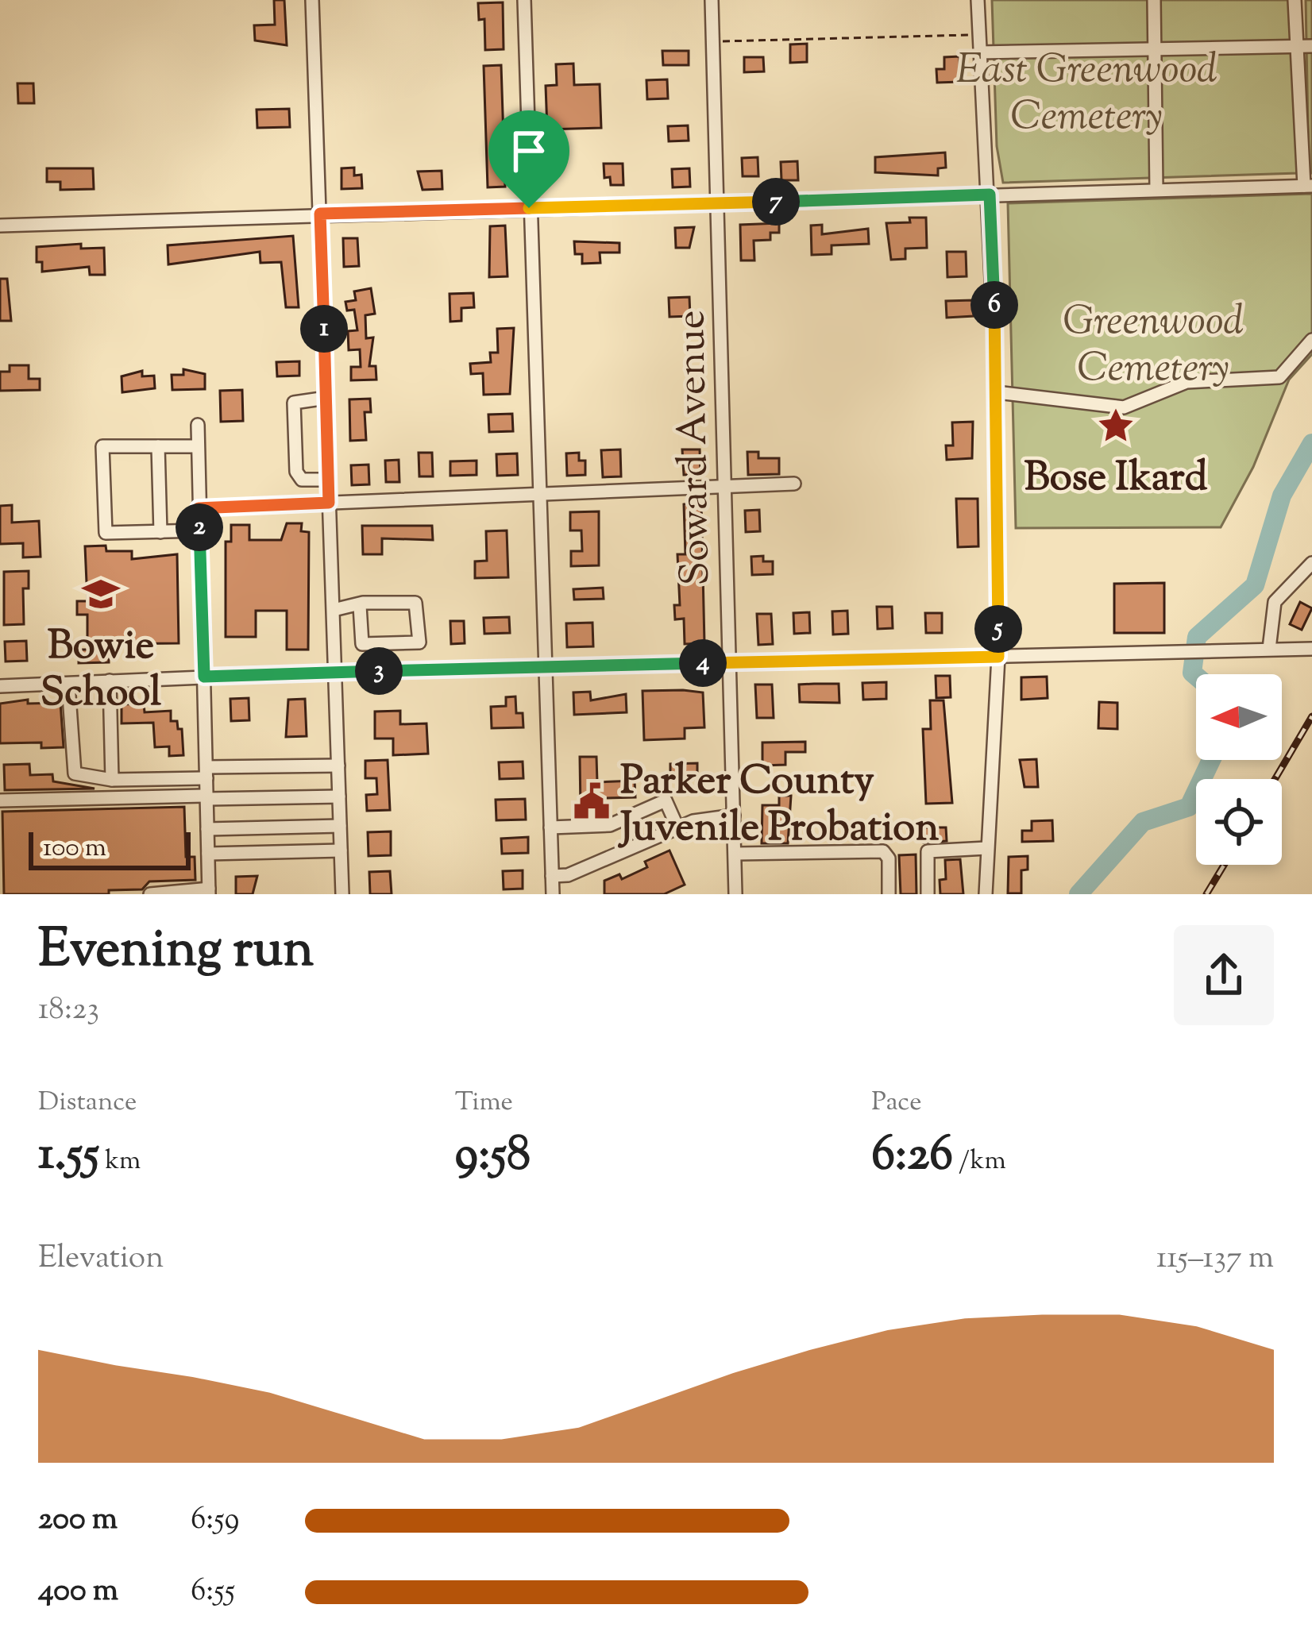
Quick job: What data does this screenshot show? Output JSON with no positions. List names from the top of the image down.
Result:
{
  "streets": {
    "street": ["Soward Avenue"]
  },
  "parks": ["East Greenwood Cemetery", "Greenwood Cemetery"],
  "places": {
    "place": ["Bose Ikard"],
    "school or university": ["Bowie School"],
    "public building": ["Parker County Juvenile Probation"]
  },
  "scale_bar": "100 m",
  "north": "left",
  "page": {
    "pins": [
      "7",
      "6",
      "1",
      "2",
      "5",
      "4",
      "3"
    ],
    "scale": "100 m",
    "heading": ["Evening run", "18:23"],
    "stats": [
      ["Distance", "1.55 km"],
      ["Time", "9:58"],
      ["Pace", "6:26 /km"]
    ],
    "chart": ["Elevation", "115–137 m"],
    "list": [
      {
        "name": "200 m",
        "note": "6:59"
      },
      {
        "name": "400 m",
        "note": "6:55"
      }
    ]
  }
}
